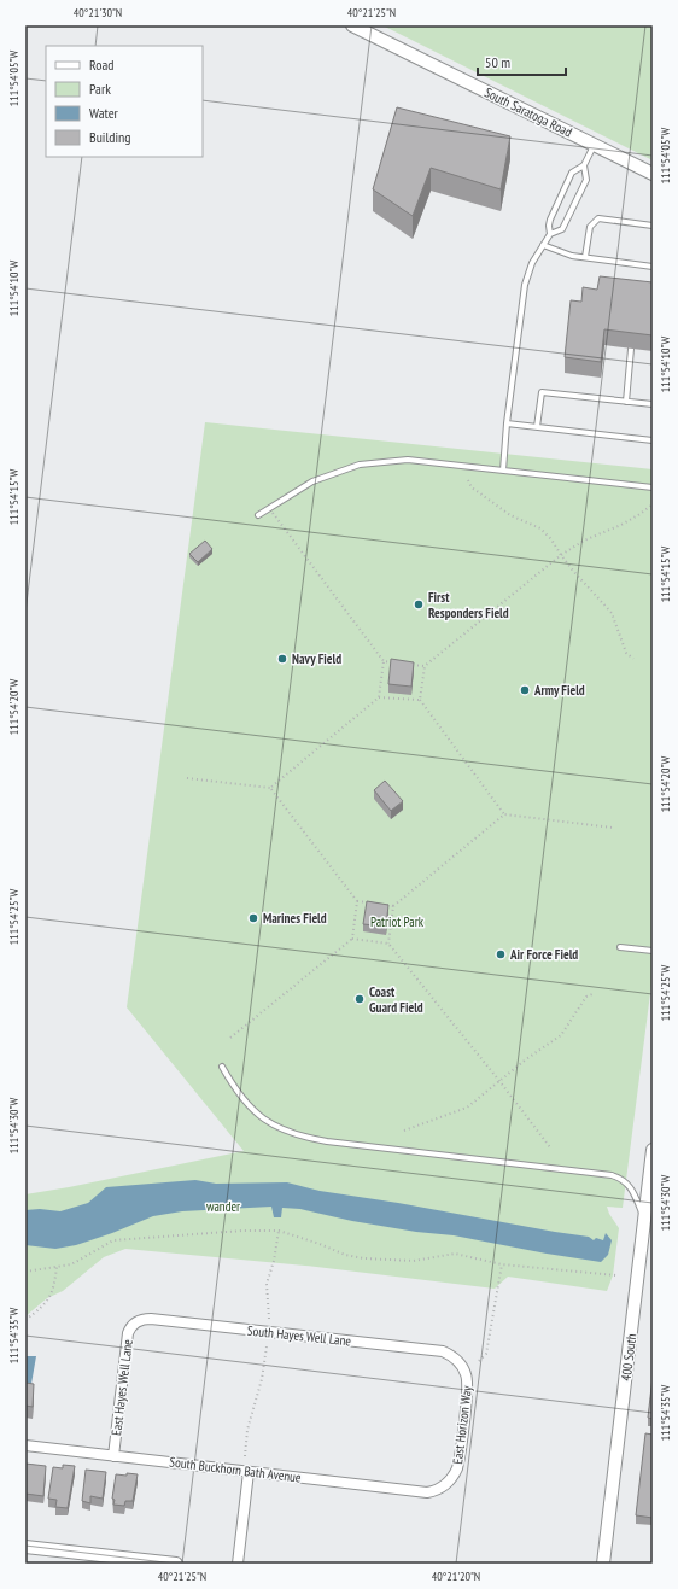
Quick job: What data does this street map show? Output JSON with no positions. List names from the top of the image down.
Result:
{
  "streets": {
    "street": [
      "South Saratoga Road",
      "South Hayes Well Lane",
      "400 South",
      "East Hayes Well Lane",
      "East Horizon Way",
      "South Buckhorn Bath Avenue"
    ]
  },
  "crossings": [
    ["South Hayes Well Lane", "East Hayes Well Lane"],
    ["South Hayes Well Lane", "East Horizon Way"],
    ["East Hayes Well Lane", "South Buckhorn Bath Avenue"],
    ["East Horizon Way", "South Buckhorn Bath Avenue"]
  ],
  "parks": ["Patriot Park", "wander"],
  "places": [
    "First Responders Field",
    "Navy Field",
    "Army Field",
    "Marines Field",
    "Air Force Field",
    "Coast Guard Field"
  ],
  "legend": [
    "Road",
    "Park",
    "Water",
    "Building"
  ],
  "scale_bar": "50 m",
  "coordinates": [
    "40°21'30\"N",
    "40°21'25\"N",
    "111°54'05\"W",
    "111°54'10\"W",
    "111°54'15\"W",
    "111°54'20\"W",
    "111°54'25\"W",
    "111°54'30\"W",
    "111°54'35\"W",
    "40°21'20\"N"
  ]
}
